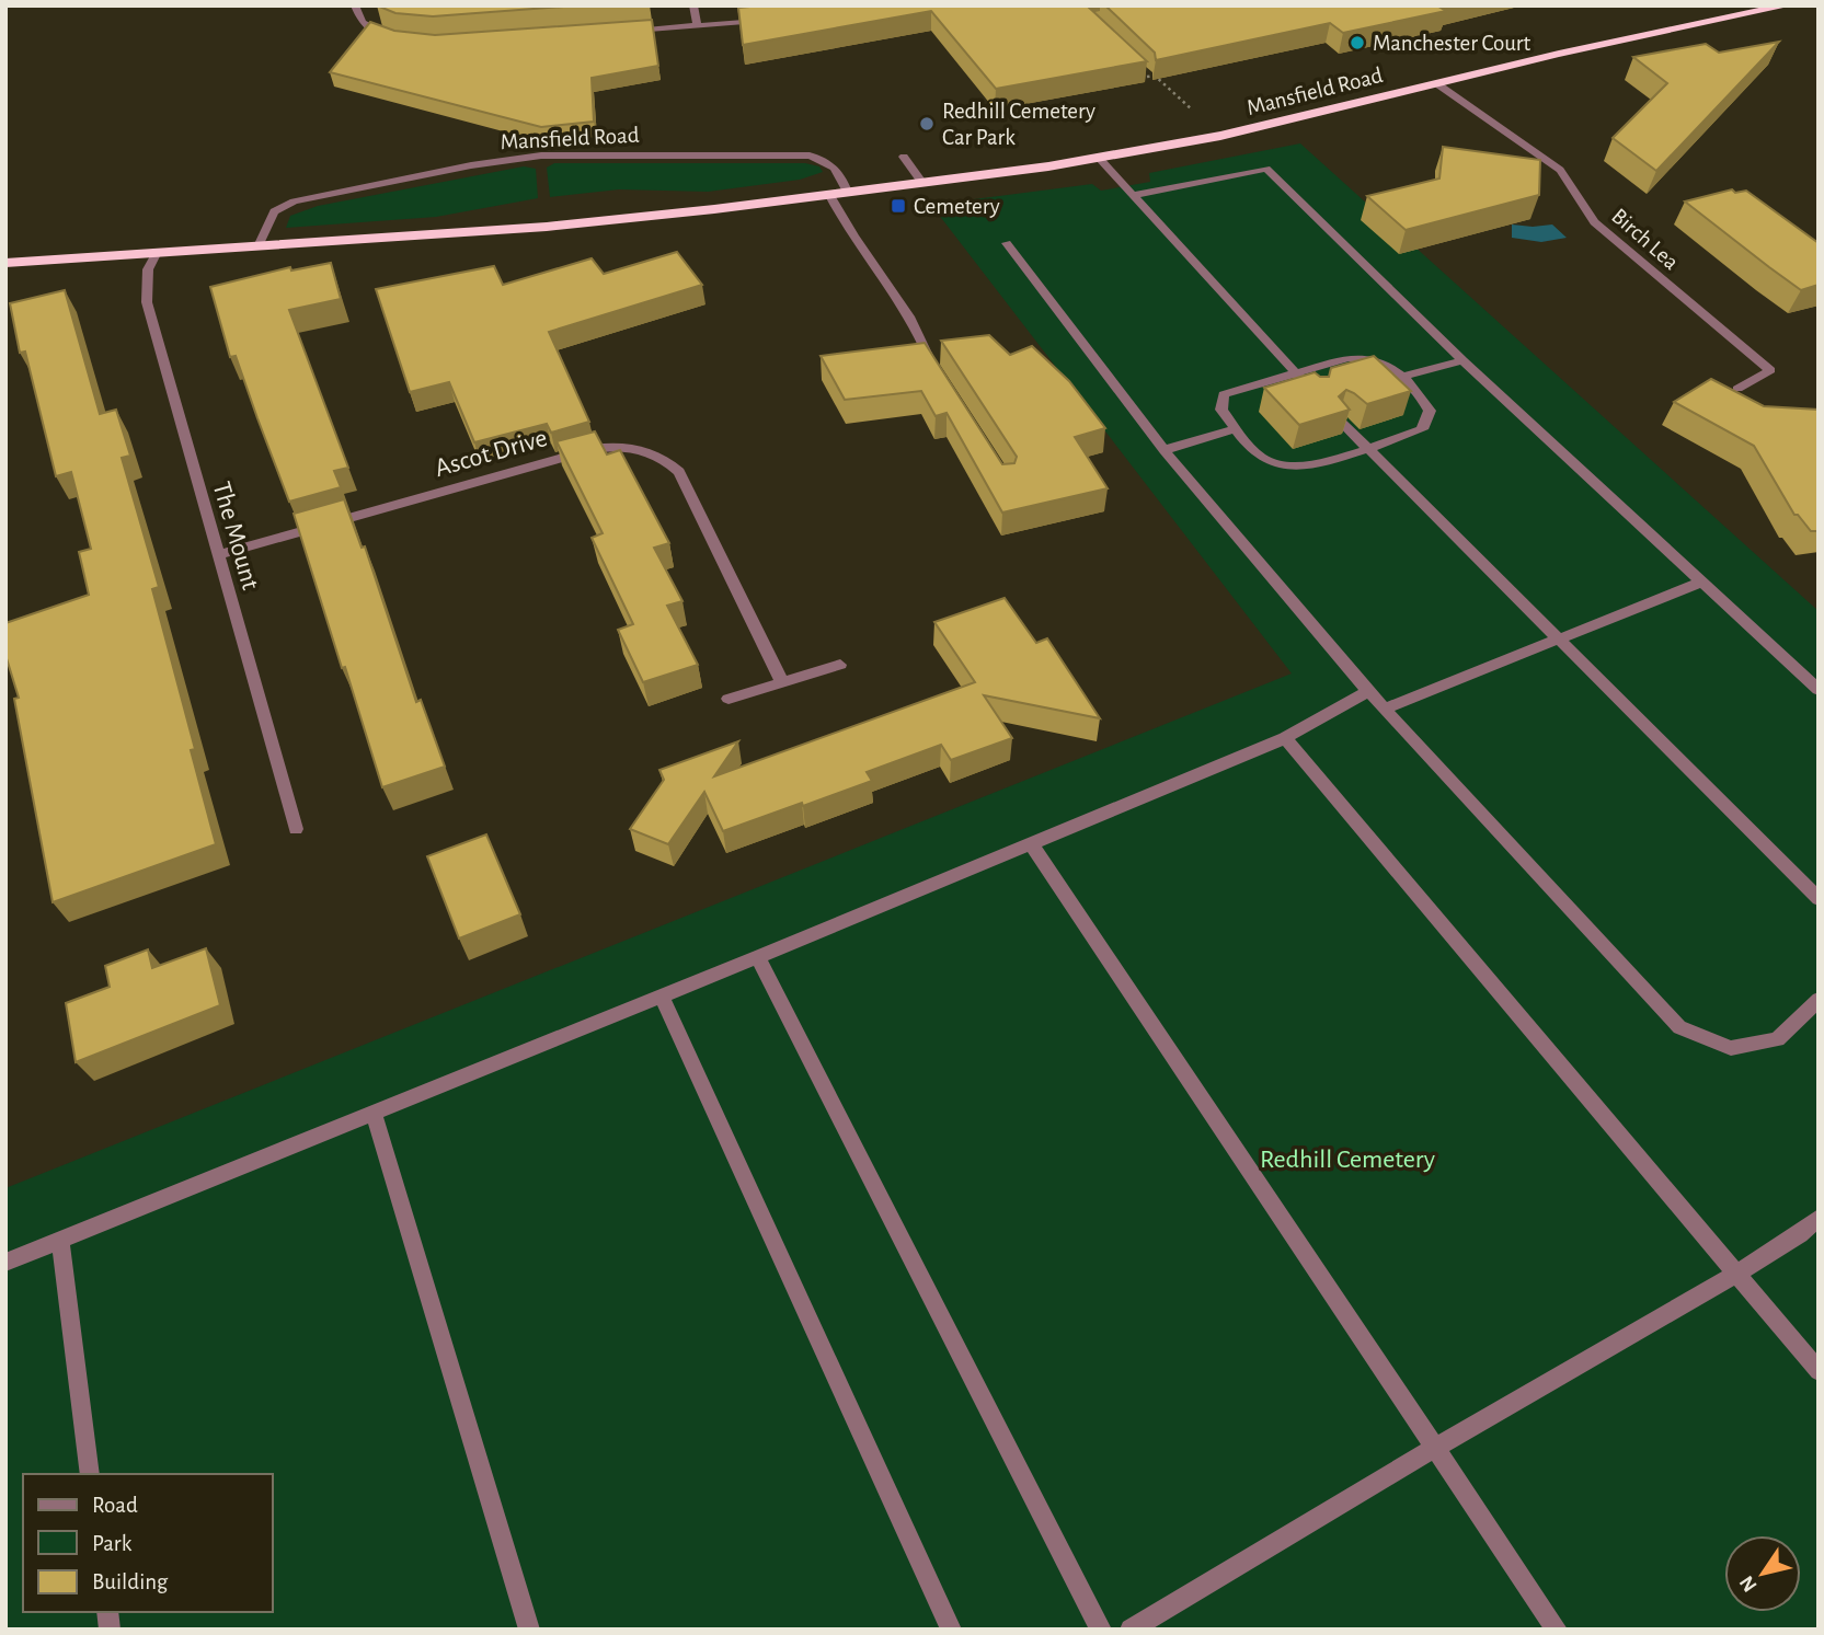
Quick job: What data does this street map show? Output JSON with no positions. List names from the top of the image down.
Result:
{
  "streets": {
    "highway": ["Mansfield Road"],
    "street": ["Birch Lea", "Ascot Drive", "The Mount"]
  },
  "crossings": [
    ["Mansfield Road", "Birch Lea"],
    ["Mansfield Road", "The Mount"],
    ["Ascot Drive", "The Mount"]
  ],
  "parks": ["Redhill Cemetery"],
  "places": {
    "other": ["Manchester Court", "Redhill Cemetery Car Park"],
    "transit": ["Cemetery"]
  },
  "legend": ["Road", "Park", "Building"],
  "north": "bottom left"
}
